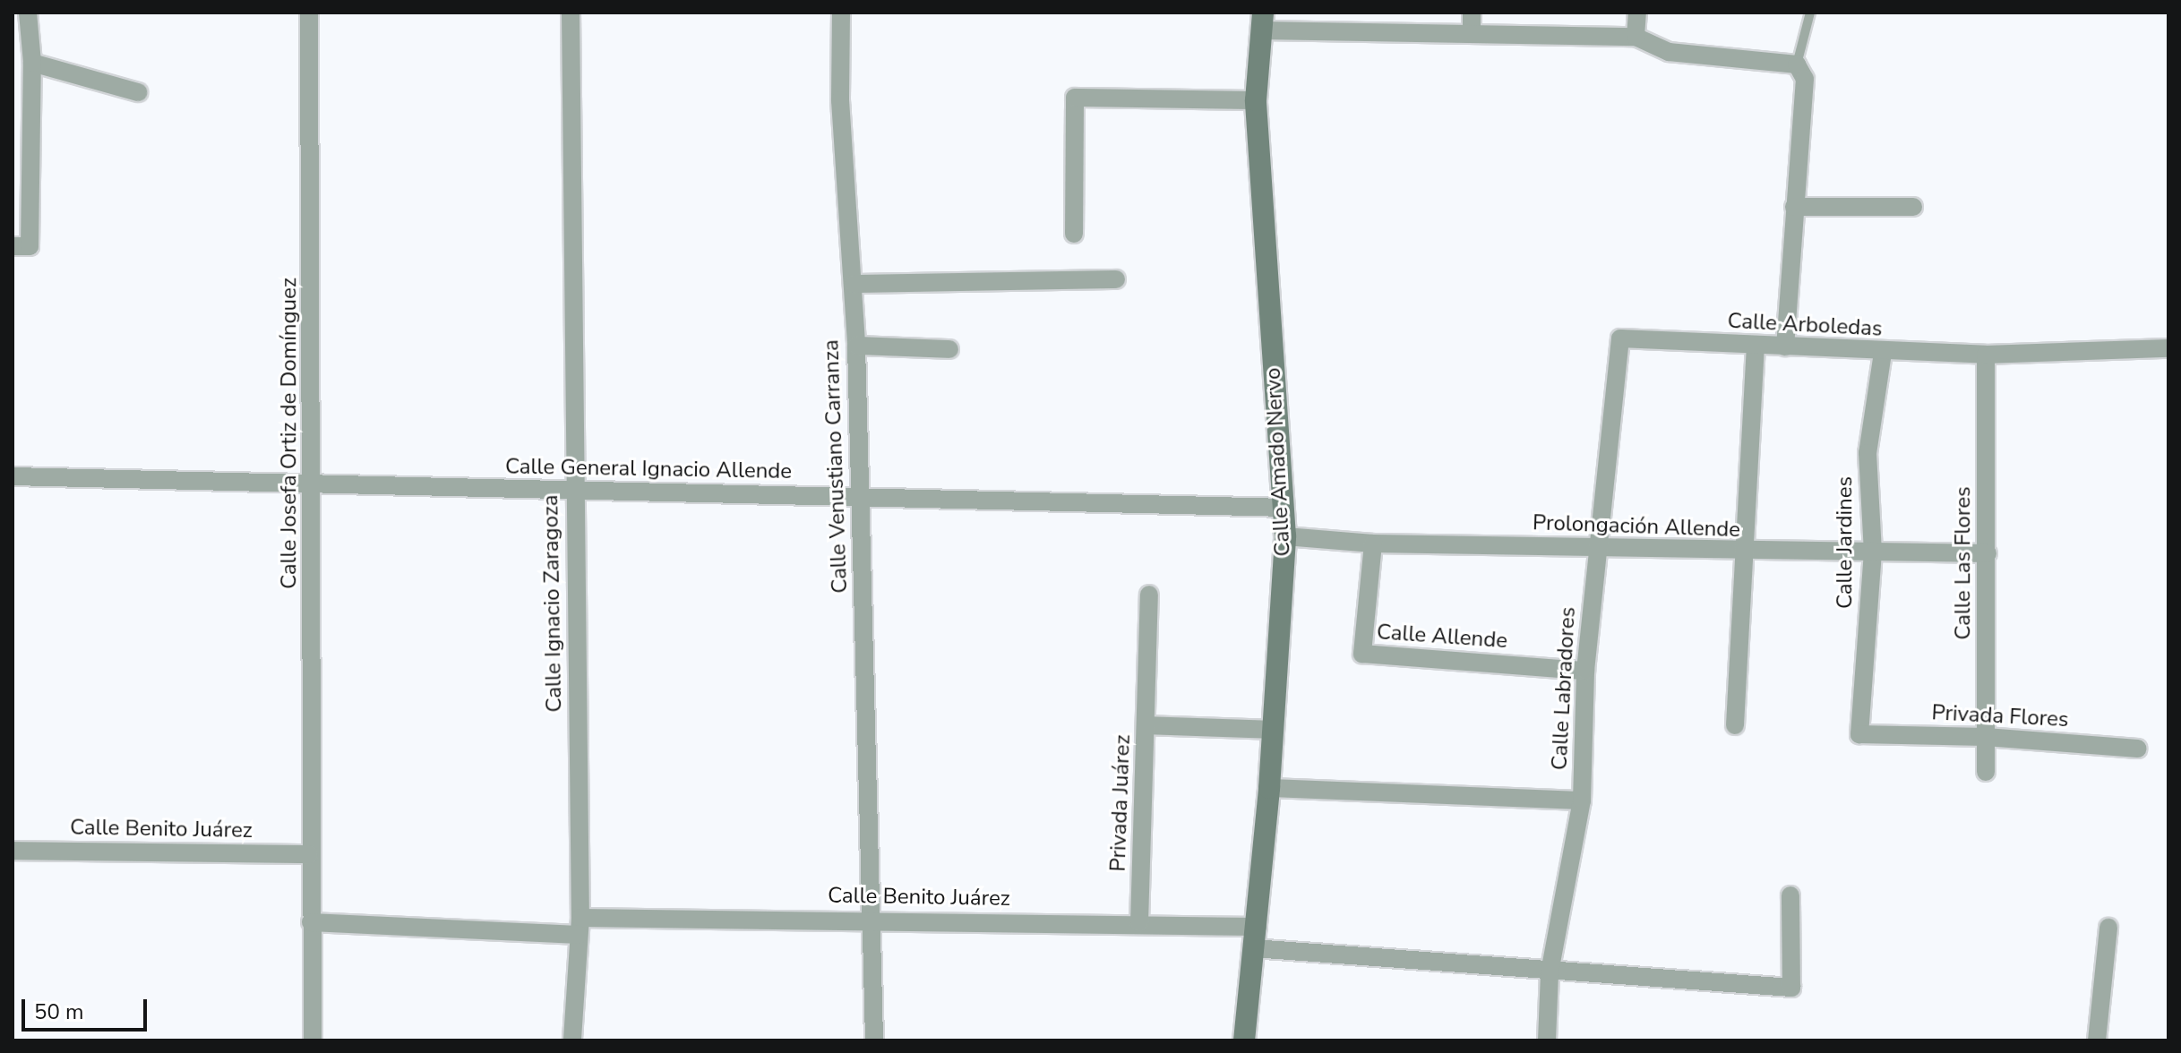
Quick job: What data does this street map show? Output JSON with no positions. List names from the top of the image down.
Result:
{
  "streets": {
    "street": [
      "Calle Arboledas",
      "Calle Josefa Ortiz de Domínguez",
      "Calle Amado Nervo",
      "Calle Venustiano Carranza",
      "Calle General Ignacio Allende",
      "Prolongación Allende",
      "Calle Jardines",
      "Calle Las Flores",
      "Calle Ignacio Zaragoza",
      "Calle Allende",
      "Calle Labradores",
      "Privada Flores",
      "Privada Juárez",
      "Calle Benito Juárez"
    ]
  },
  "crossings": [
    ["Calle Arboledas", "Calle Jardines"],
    ["Calle Arboledas", "Calle Las Flores"],
    ["Calle Arboledas", "Calle Labradores"],
    ["Calle Josefa Ortiz de Domínguez", "Calle General Ignacio Allende"],
    ["Calle Josefa Ortiz de Domínguez", "Calle Benito Juárez"],
    ["Calle Amado Nervo", "Calle General Ignacio Allende"],
    ["Calle Amado Nervo", "Prolongación Allende"],
    ["Calle Amado Nervo", "Privada Juárez"],
    ["Calle Amado Nervo", "Calle Benito Juárez"],
    ["Calle Venustiano Carranza", "Calle General Ignacio Allende"],
    ["Calle Venustiano Carranza", "Calle Benito Juárez"],
    ["Calle General Ignacio Allende", "Calle Ignacio Zaragoza"],
    ["Prolongación Allende", "Calle Jardines"],
    ["Prolongación Allende", "Calle Las Flores"],
    ["Prolongación Allende", "Calle Allende"],
    ["Prolongación Allende", "Calle Labradores"],
    ["Calle Jardines", "Privada Flores"],
    ["Calle Las Flores", "Privada Flores"],
    ["Calle Ignacio Zaragoza", "Calle Benito Juárez"],
    ["Calle Allende", "Calle Labradores"],
    ["Privada Juárez", "Calle Benito Juárez"]
  ],
  "scale_bar": "50 m"
}
